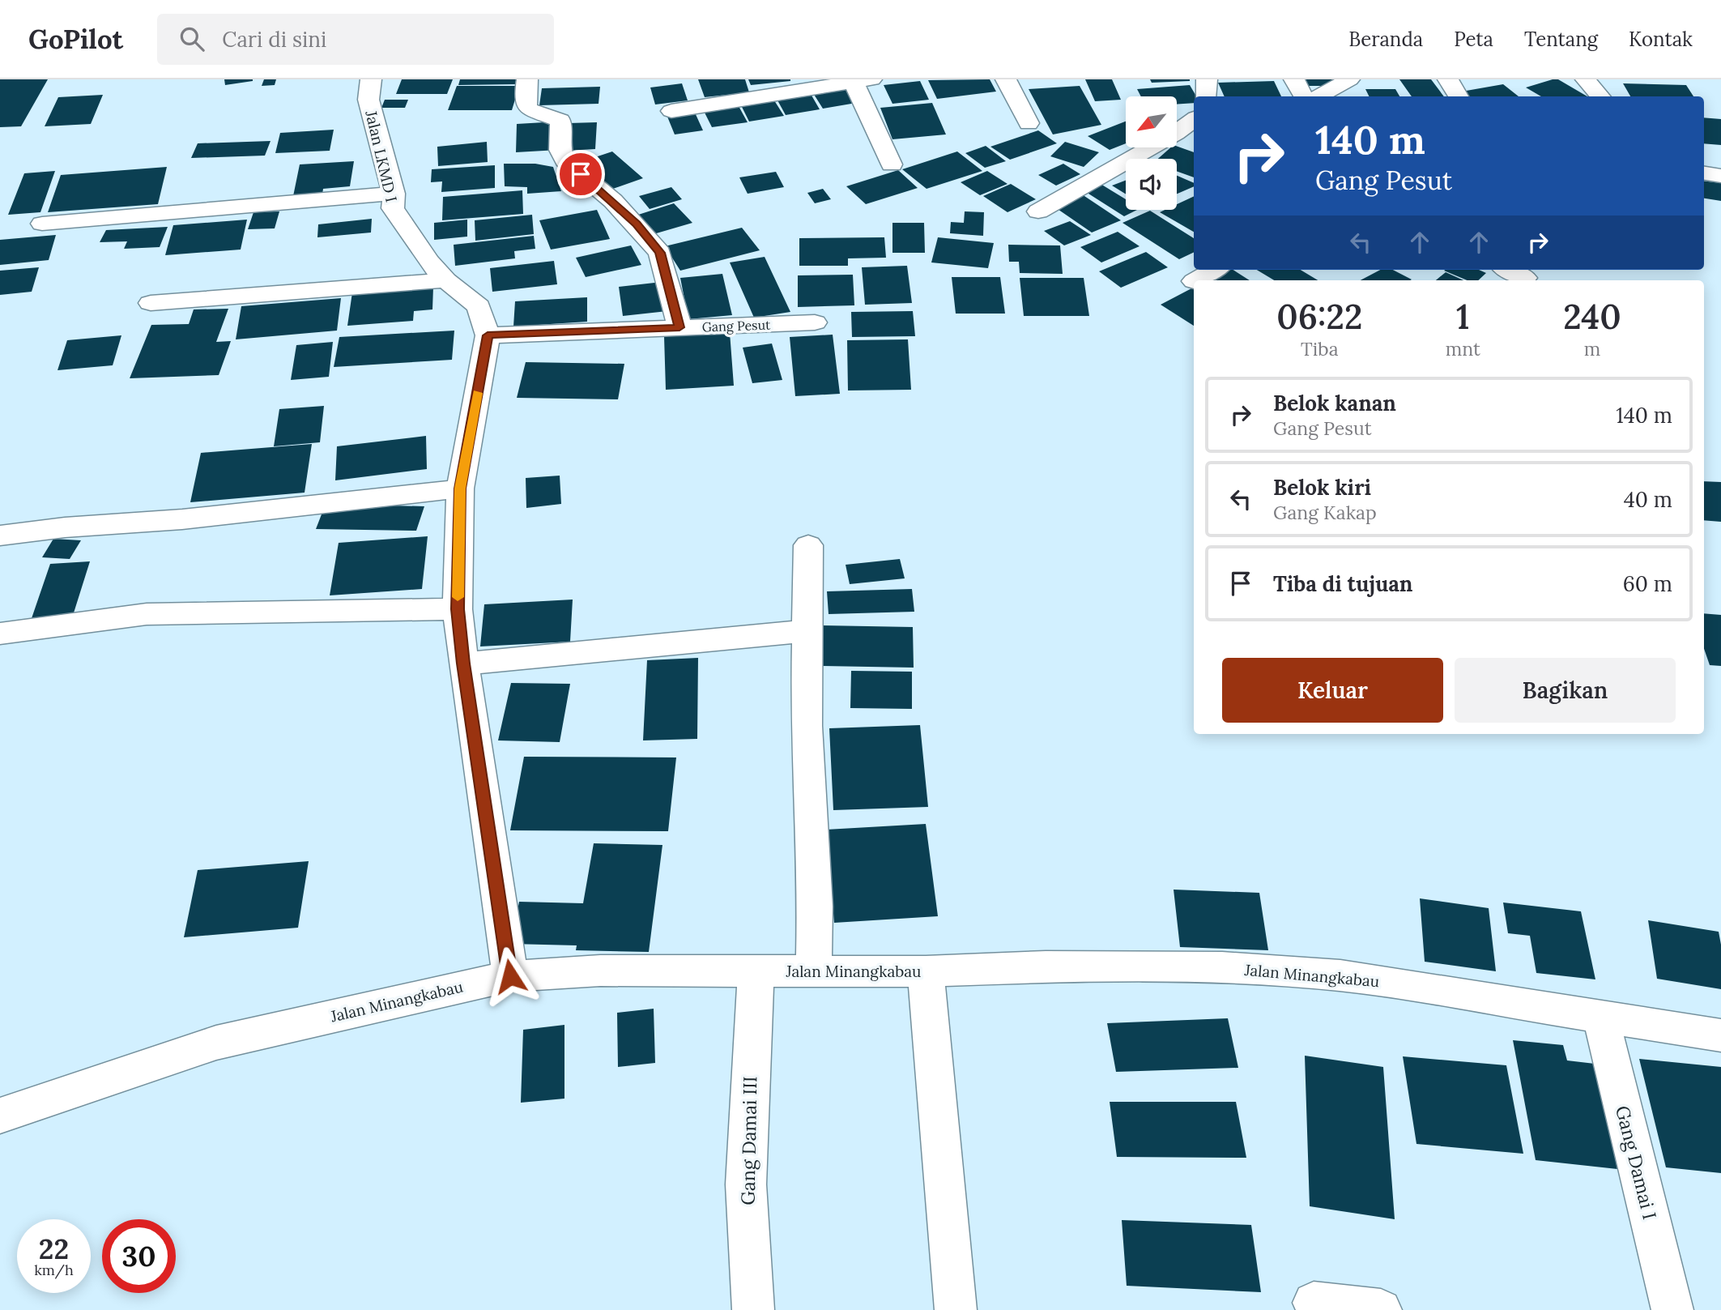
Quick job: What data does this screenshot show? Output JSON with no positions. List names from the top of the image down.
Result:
{
  "streets": {
    "street": [
      "Jalan LKMD I",
      "Gang Pesut",
      "Jalan Minangkabau",
      "Gang Damai III",
      "Gang Damai I"
    ]
  },
  "crossings": [
    ["Jalan LKMD I", "Gang Pesut"],
    ["Jalan LKMD I", "Jalan Minangkabau"],
    ["Jalan Minangkabau", "Gang Damai III"],
    ["Jalan Minangkabau", "Gang Damai I"]
  ],
  "north": "bottom left",
  "page": {
    "header": "GoPilot",
    "search": "Cari di sini",
    "nav": [
      "Beranda",
      "Peta",
      "Tentang",
      "Kontak"
    ],
    "turn": ["140 m", "Gang Pesut"],
    "eta": [
      "06:22",
      "Tiba",
      "1",
      "mnt",
      "240",
      "m"
    ],
    "list": [
      {
        "name": "Belok kanan",
        "note": "Gang Pesut",
        "value": "140 m"
      },
      {
        "name": "Belok kiri",
        "note": "Gang Kakap",
        "value": "40 m"
      },
      {
        "name": "Tiba di tujuan",
        "value": "60 m"
      }
    ],
    "buttons": ["Keluar", "Bagikan"],
    "speed": "22 km/h",
    "limit": "30"
  }
}
